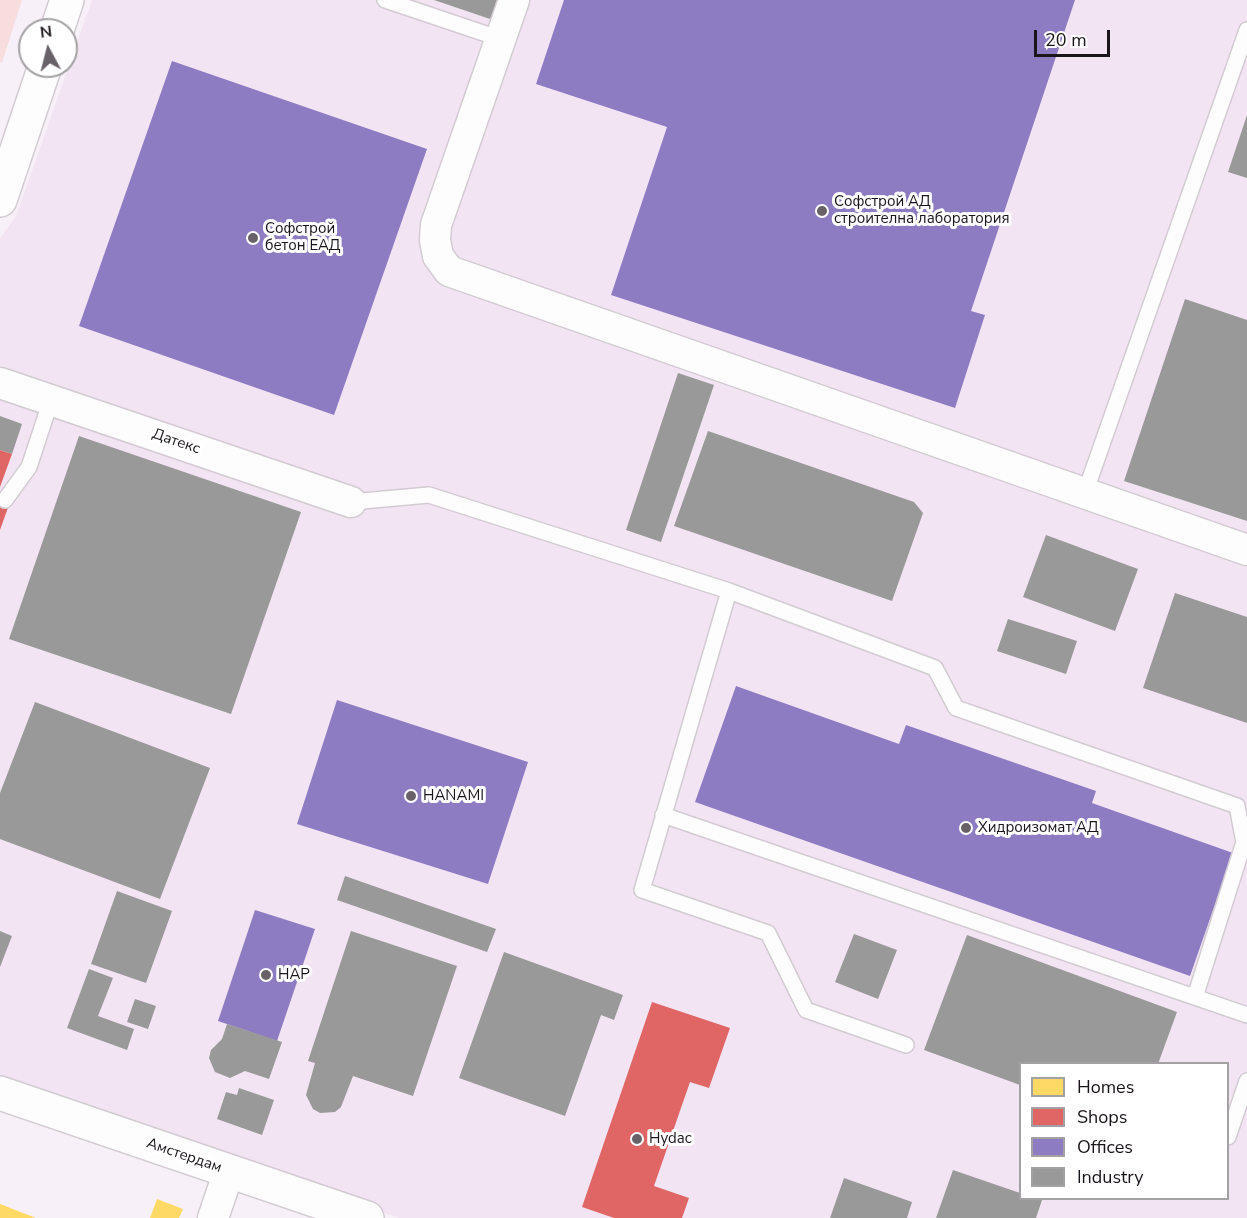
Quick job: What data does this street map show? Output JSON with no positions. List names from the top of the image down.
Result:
{
  "streets": {
    "street": ["Датекс", "Амстердам"]
  },
  "places": [
    "Софстрой АД строителна лаборатория",
    "Софстрой бетон ЕАД",
    "HANAMI",
    "Хидроизомат АД",
    "НАР",
    "Hydac"
  ],
  "legend": [
    "Homes",
    "Shops",
    "Offices",
    "Industry"
  ],
  "scale_bar": "20 m",
  "north": "top"
}
